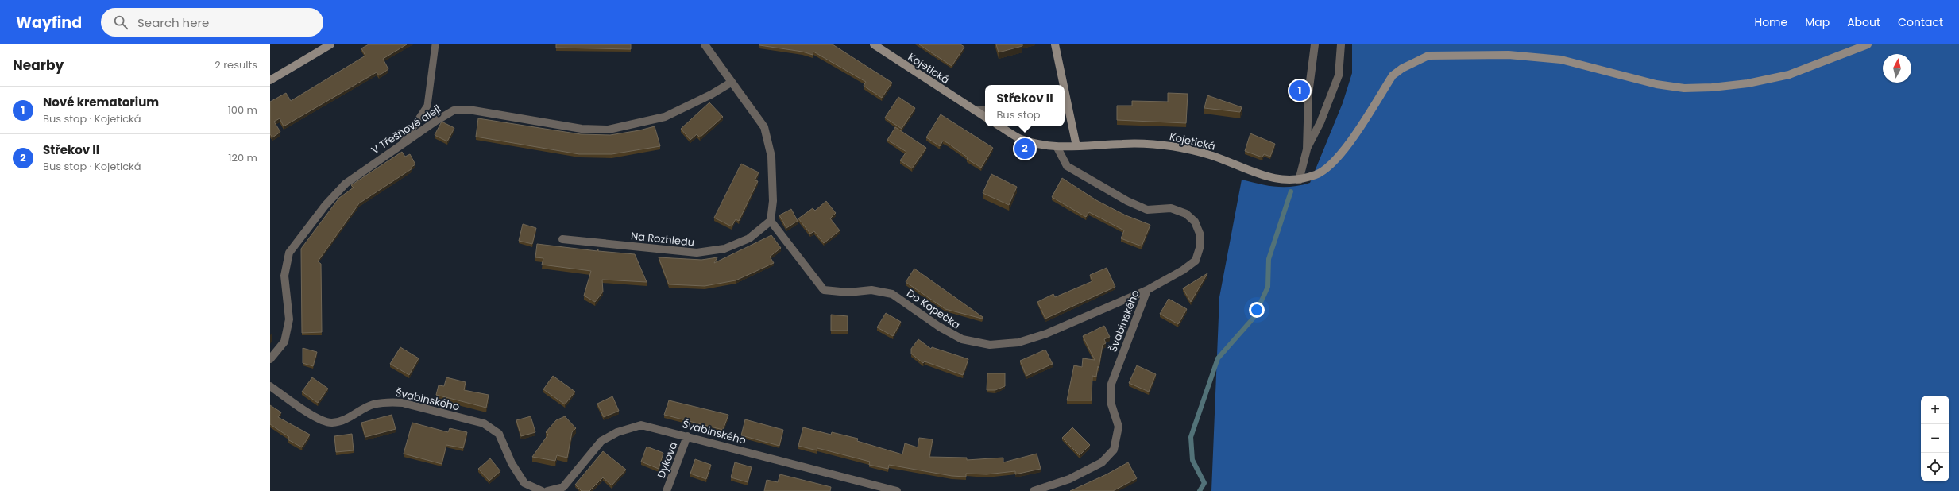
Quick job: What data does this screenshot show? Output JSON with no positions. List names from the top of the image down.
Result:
{
  "streets": {
    "street": [
      "Kojetická",
      "V Třešňové aleji",
      "Na Rozhledu",
      "Do Kopečka",
      "Švabinského",
      "Dykova"
    ]
  },
  "crossings": [
    ["Kojetická", "Švabinského"],
    ["Na Rozhledu", "Do Kopečka"],
    ["Do Kopečka", "Švabinského"],
    ["Švabinského", "Dykova"]
  ],
  "north": "top",
  "page": {
    "header": "Wayfind",
    "search": "Search here",
    "nav": [
      "Home",
      "Map",
      "About",
      "Contact"
    ],
    "heading": ["Nearby", "2 results"],
    "pins": ["1", "2"],
    "popup": ["Střekov II", "Bus stop"],
    "list": [
      {
        "mark": "1",
        "name": "Nové krematorium",
        "note": "Bus stop · Kojetická",
        "value": "100 m"
      },
      {
        "mark": "2",
        "name": "Střekov II",
        "note": "Bus stop · Kojetická",
        "value": "120 m"
      }
    ],
    "map_buttons": ["+", "−"]
  }
}
